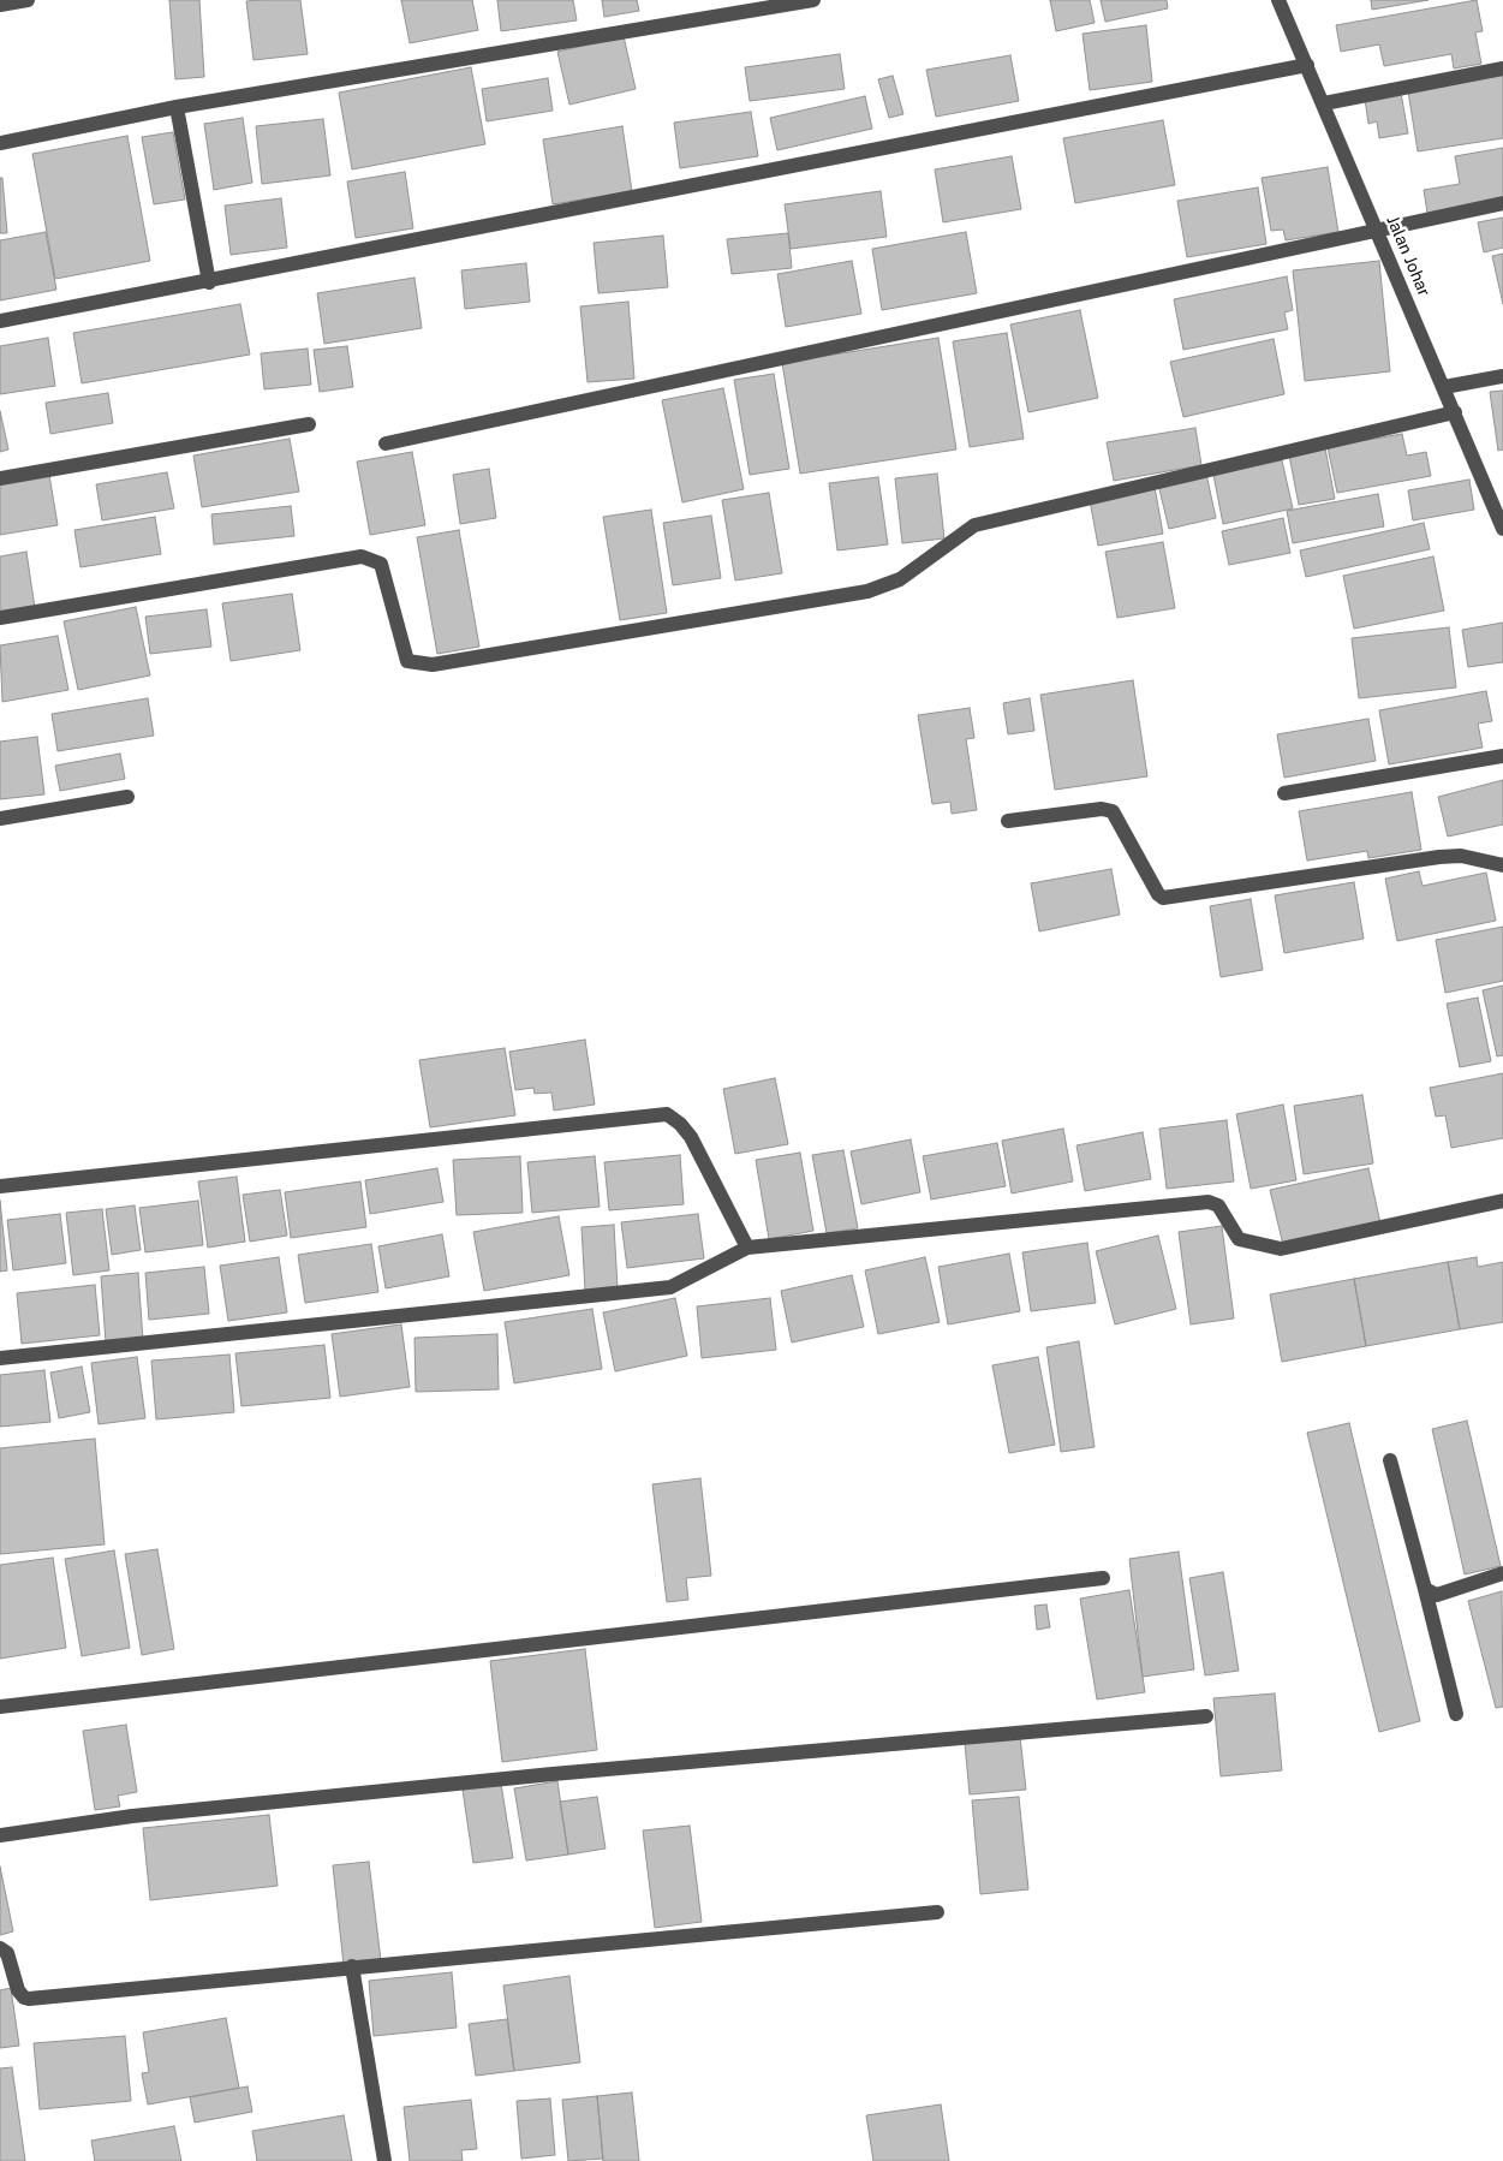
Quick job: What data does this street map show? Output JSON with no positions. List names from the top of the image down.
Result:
{
  "streets": {
    "street": ["Jalan Johar"]
  }
}
